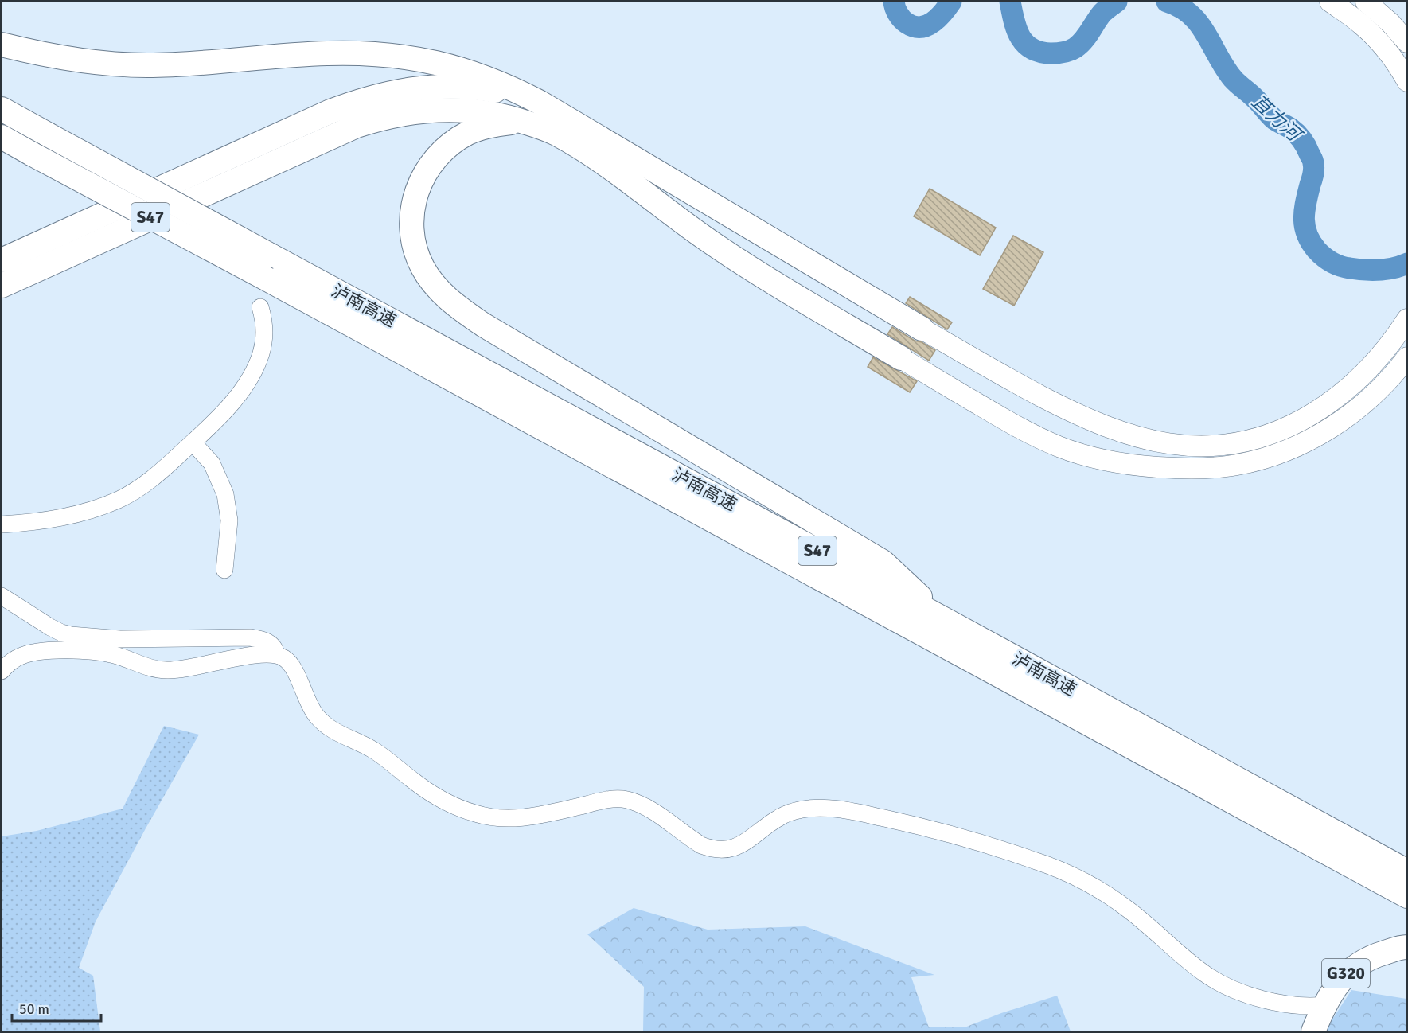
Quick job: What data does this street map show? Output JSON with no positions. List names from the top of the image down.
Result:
{
  "streets": {
    "highway": ["S47", "泸南高速", "G320"]
  },
  "water": ["苴力河"],
  "scale_bar": "50 m"
}
